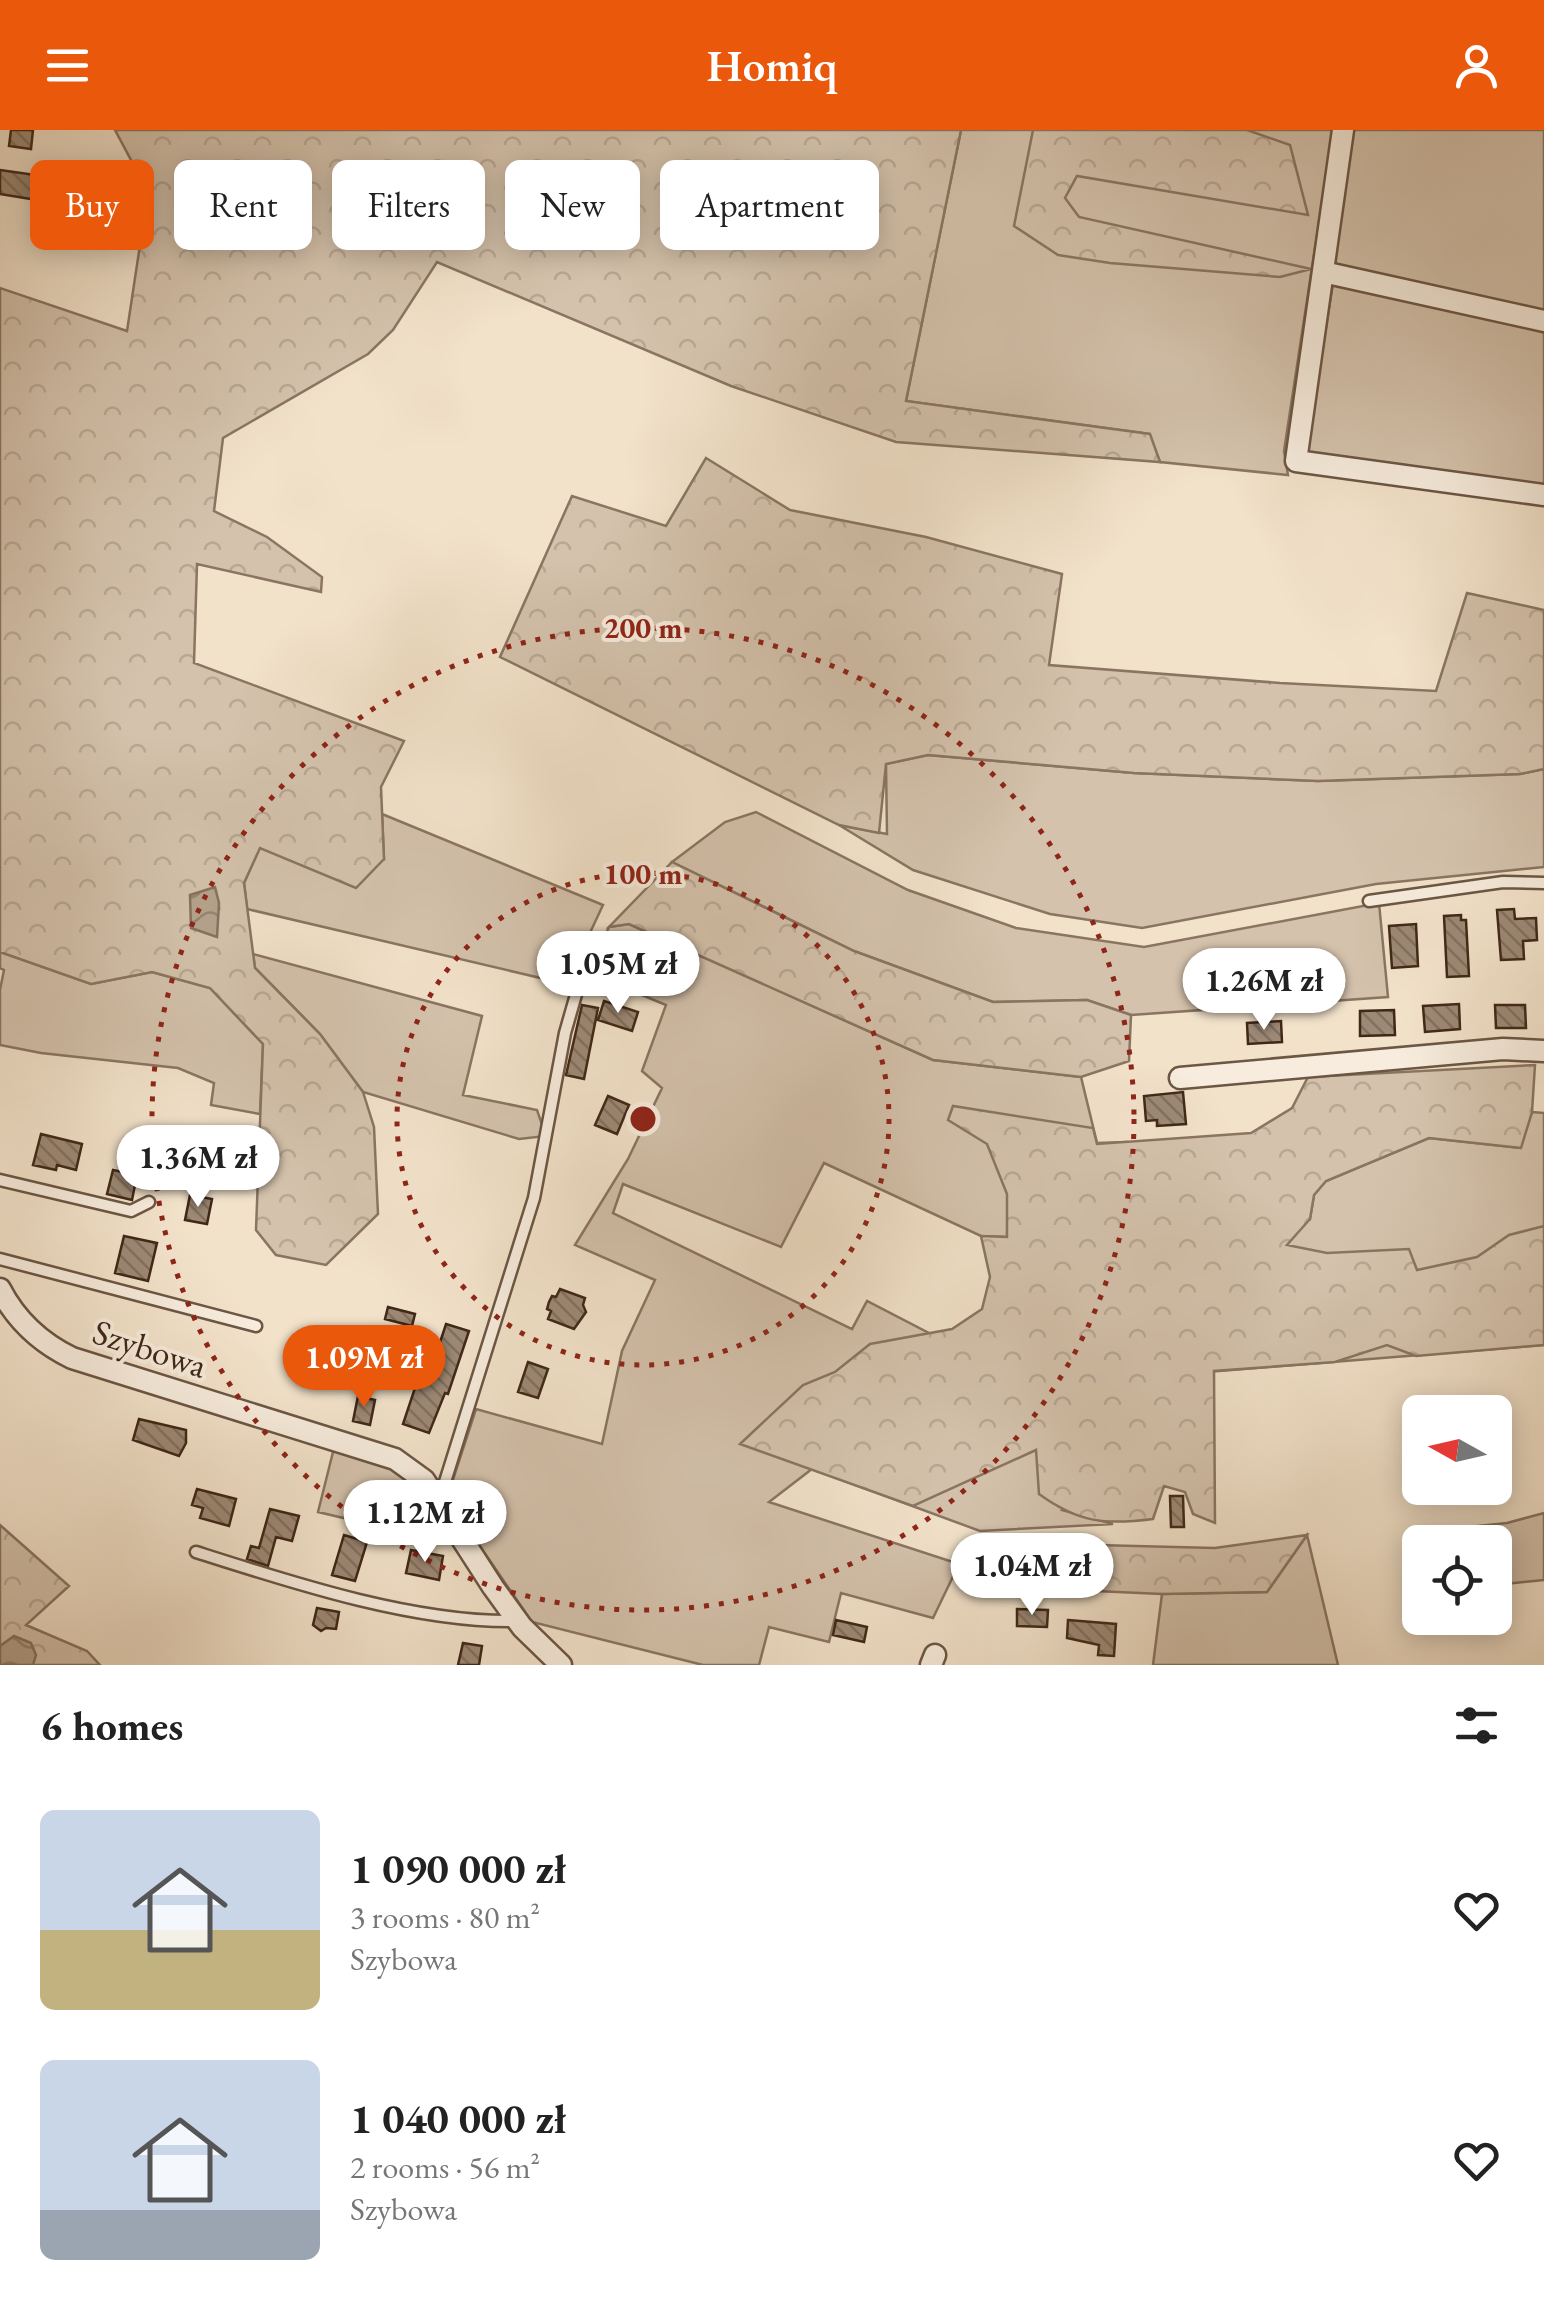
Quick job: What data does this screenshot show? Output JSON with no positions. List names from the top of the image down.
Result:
{
  "streets": {
    "street": ["Szybowa"]
  },
  "north": "left",
  "page": {
    "header": "Homiq",
    "chip": [
      "Buy",
      "Rent",
      "Filters",
      "New",
      "Apartment"
    ],
    "price": [
      "1.05M zł",
      "1.26M zł",
      "1.36M zł",
      "1.09M zł",
      "1.12M zł",
      "1.04M zł"
    ],
    "heading": "6 homes",
    "list": [
      {
        "name": "1 090 000 zł",
        "note": "3 rooms · 80 m² · Szybowa"
      },
      {
        "name": "1 040 000 zł",
        "note": "2 rooms · 56 m² · Szybowa"
      }
    ]
  },
  "rings": ["200 m", "100 m"]
}
